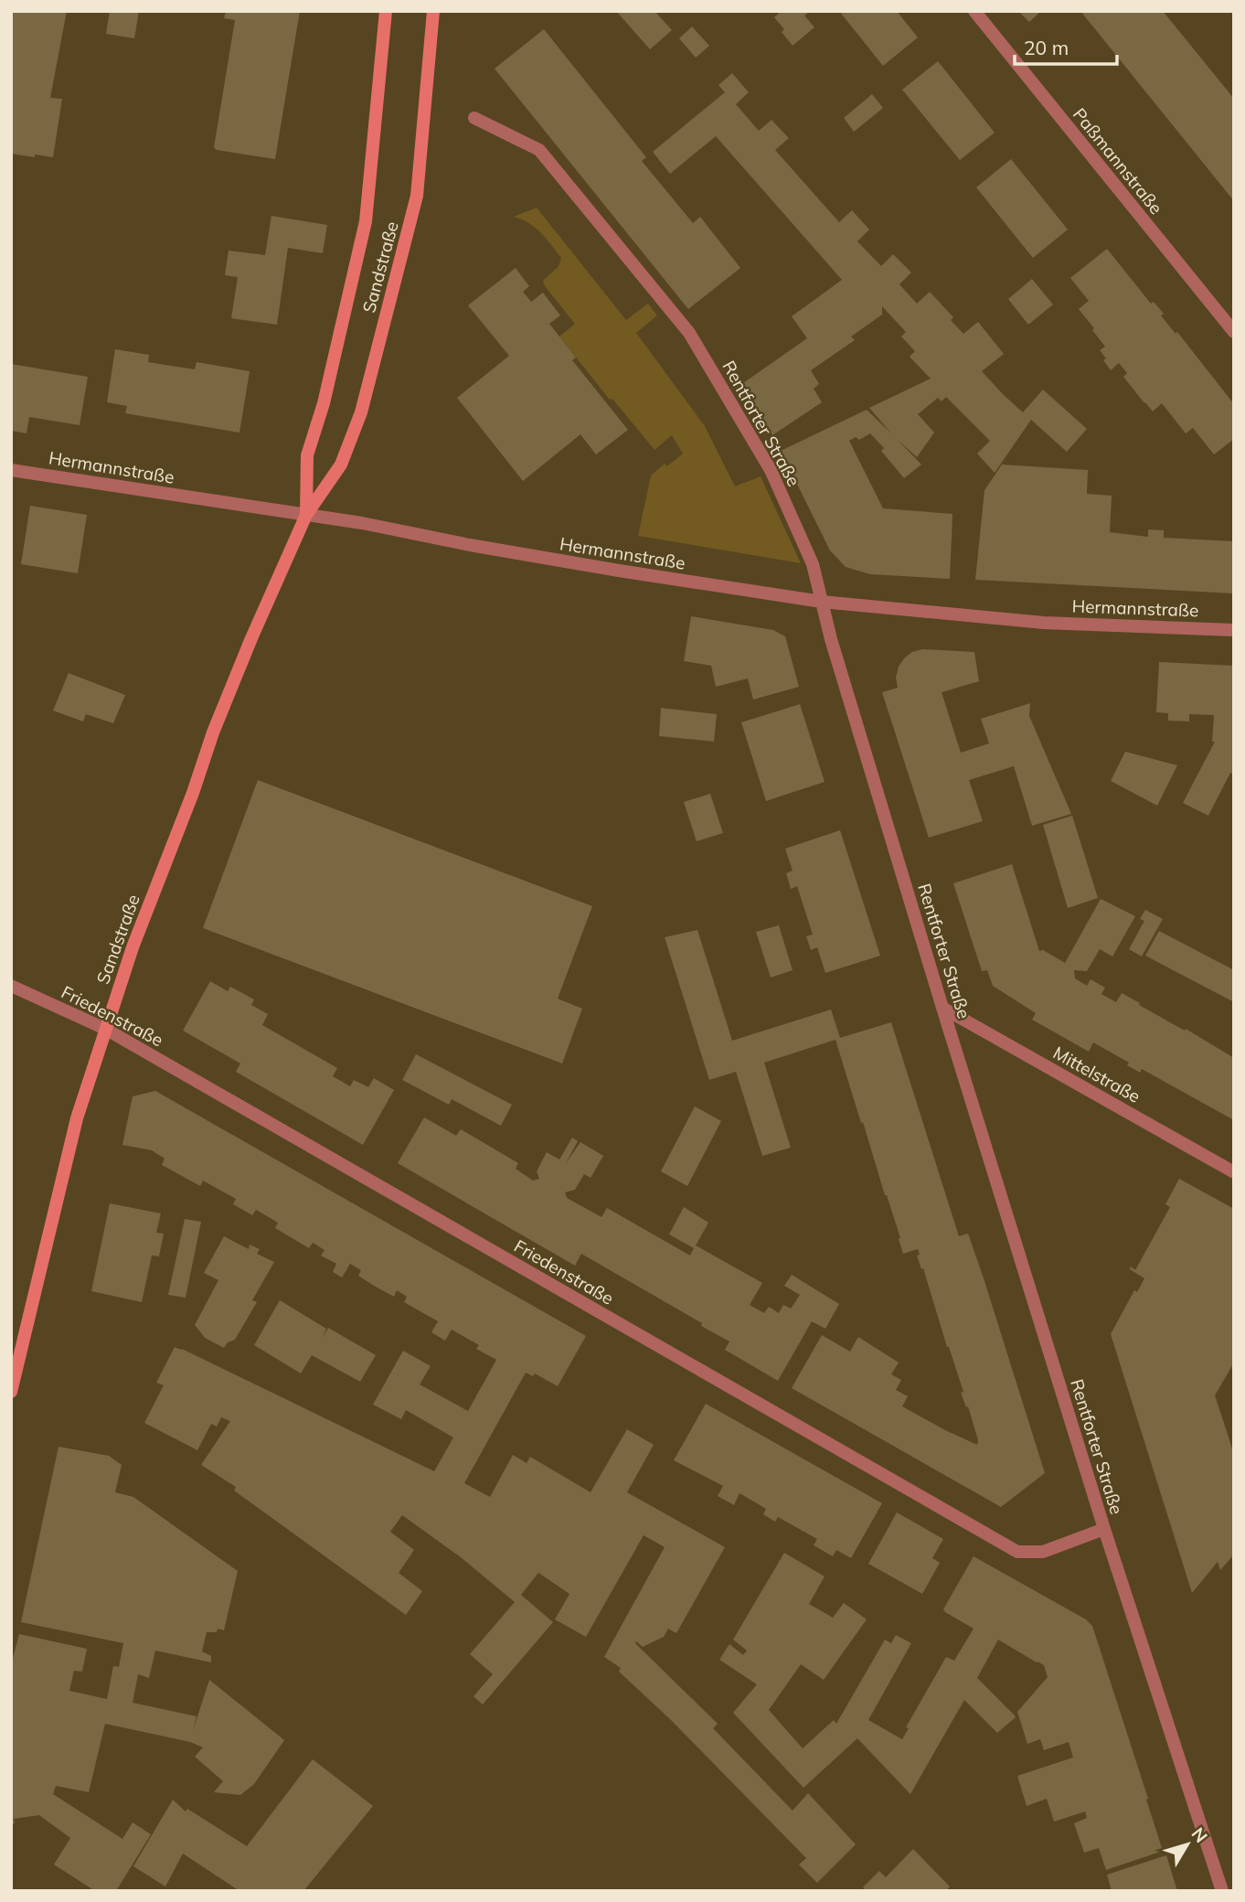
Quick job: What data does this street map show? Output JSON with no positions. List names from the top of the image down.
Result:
{
  "streets": {
    "main road": ["Sandstraße"],
    "street": [
      "Paßmannstraße",
      "Rentforter Straße",
      "Hermannstraße",
      "Friedenstraße",
      "Mittelstraße"
    ]
  },
  "crossings": [
    ["Sandstraße", "Hermannstraße"],
    ["Sandstraße", "Friedenstraße"],
    ["Rentforter Straße", "Hermannstraße"],
    ["Rentforter Straße", "Friedenstraße"],
    ["Rentforter Straße", "Mittelstraße"]
  ],
  "scale_bar": "20 m",
  "north": "top right"
}
